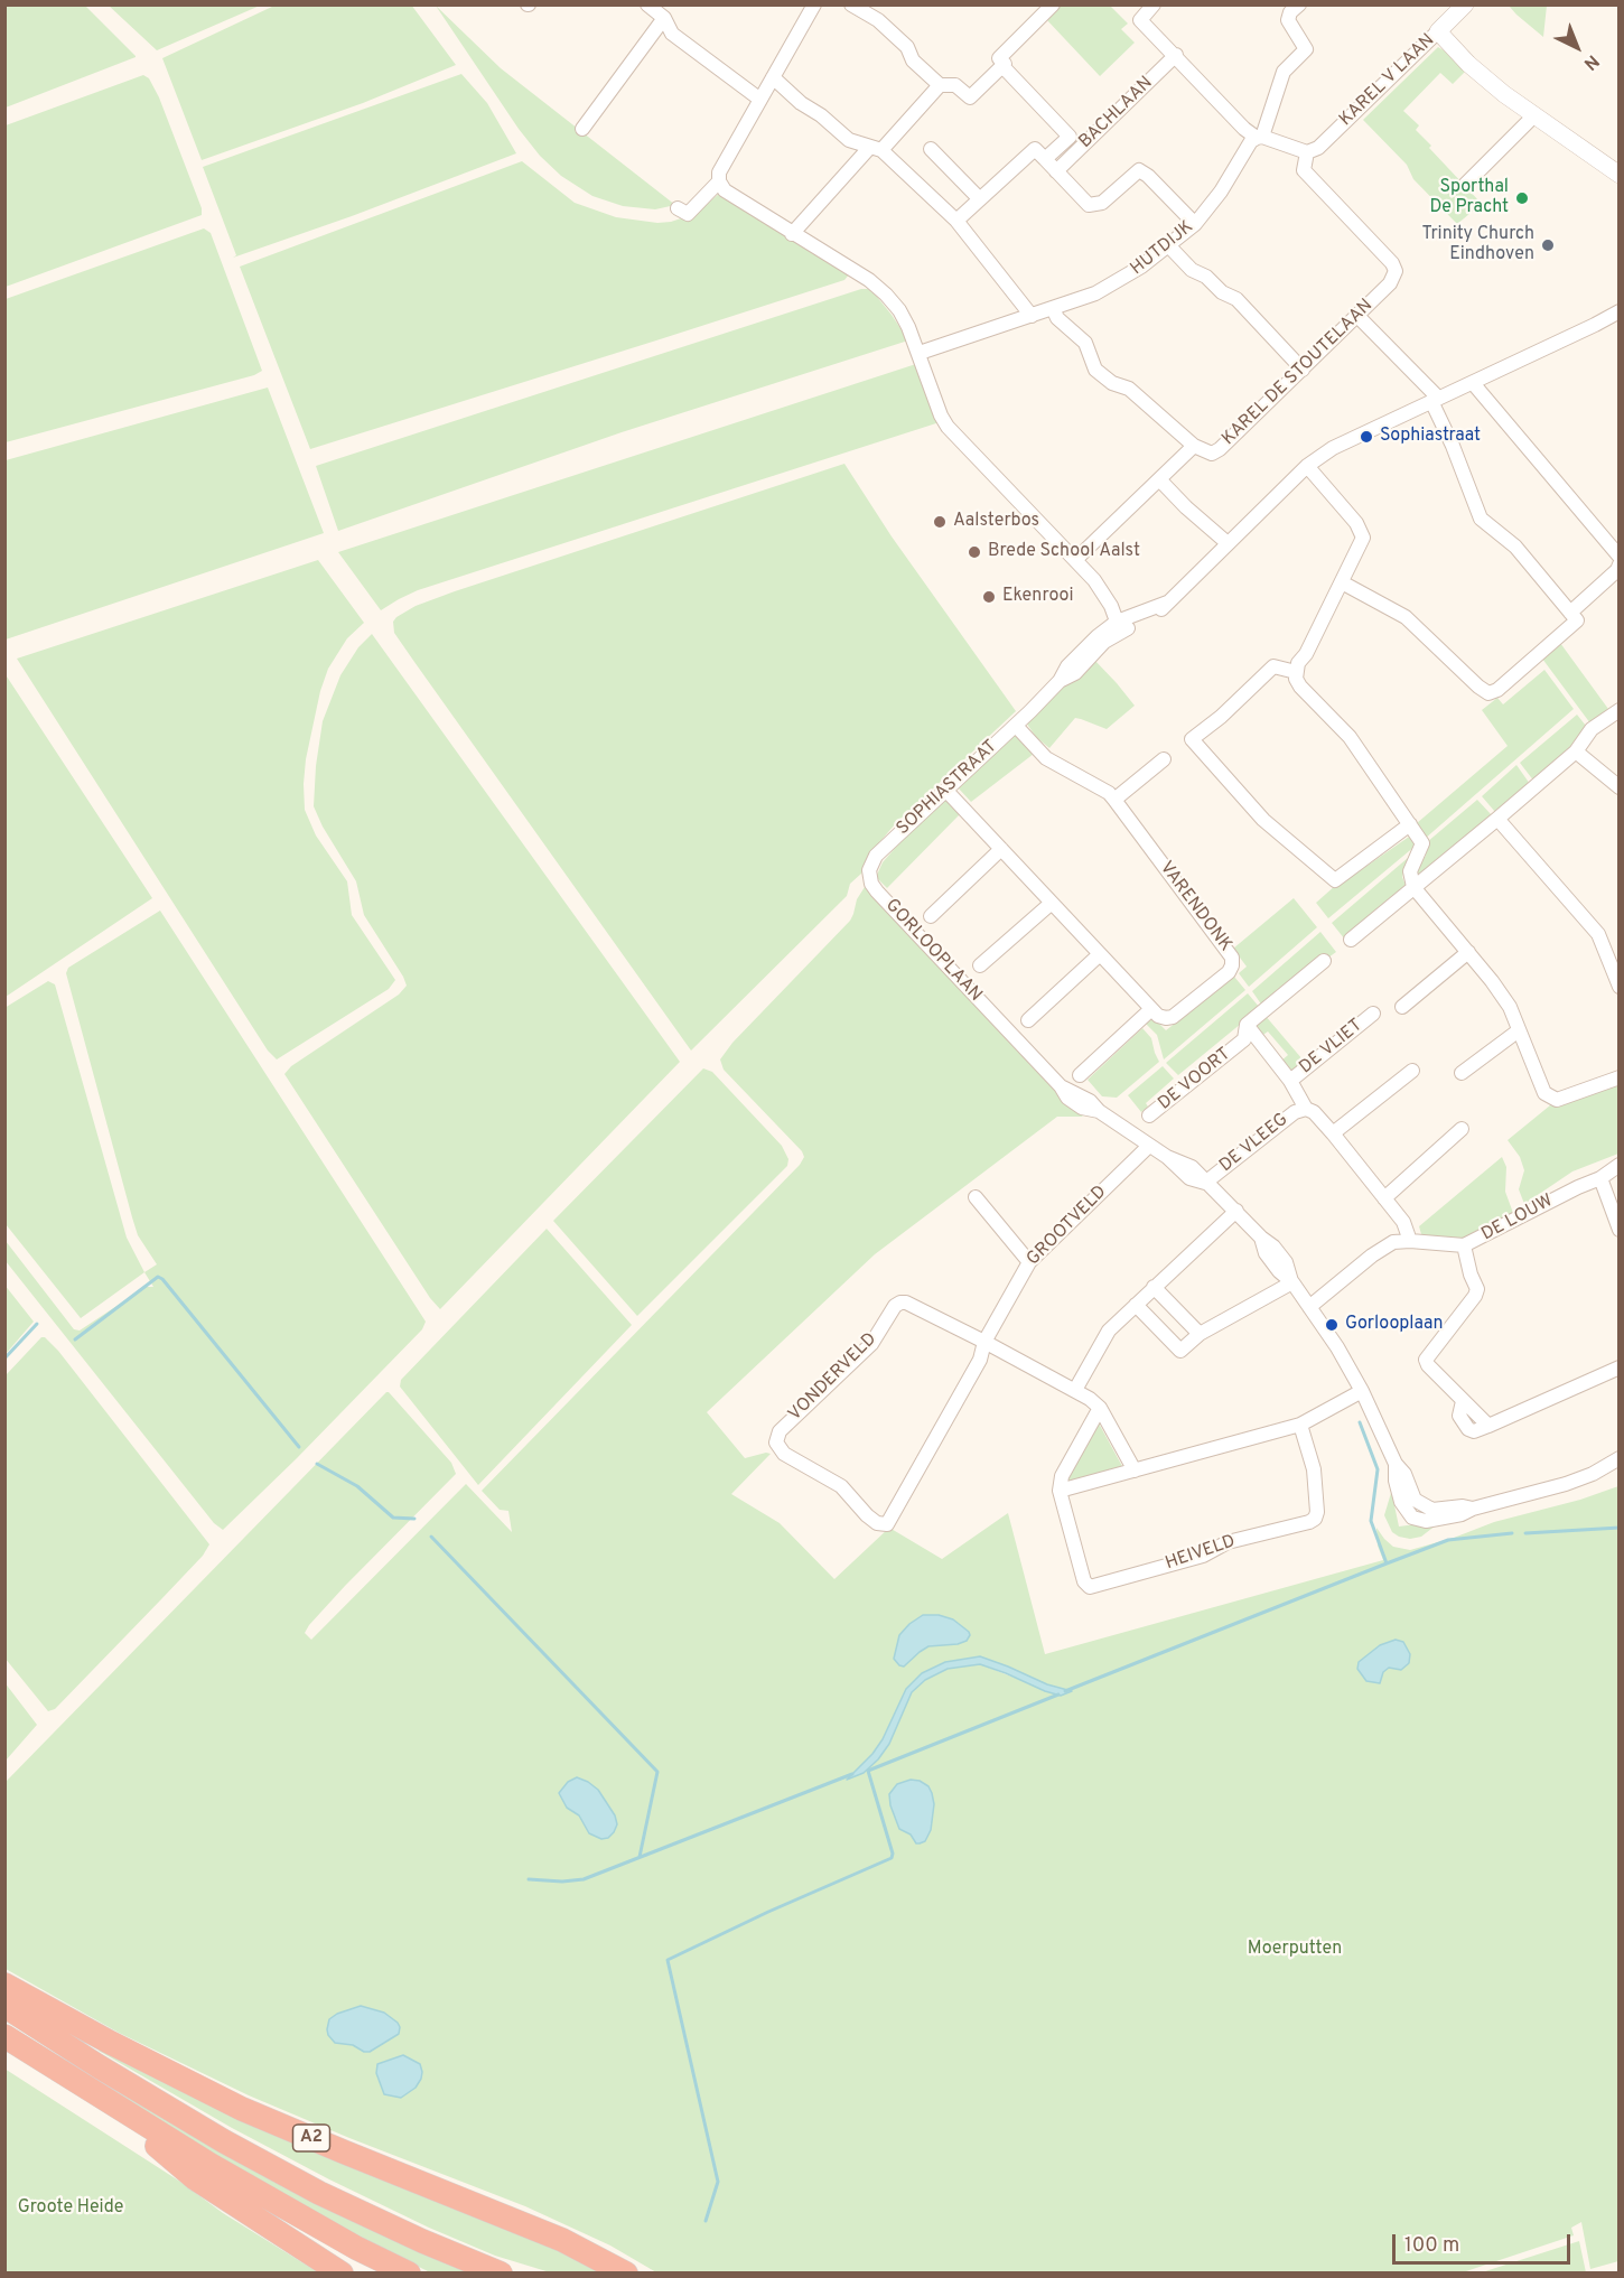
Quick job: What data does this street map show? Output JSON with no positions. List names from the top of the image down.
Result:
{
  "streets": {
    "highway": ["A2"],
    "street": [
      "KAREL V LAAN",
      "BACHLAAN",
      "HUTDIJK",
      "KAREL DE STOUTELAAN",
      "SOPHIASTRAAT",
      "VARENDONK",
      "GORLOOPLAAN",
      "DE VLIET",
      "DE VOORT",
      "DE VLEEG",
      "DE LOUW",
      "GROOTVELD",
      "VONDERVELD",
      "HEIVELD"
    ]
  },
  "crossings": [
    ["KAREL V LAAN", "KAREL DE STOUTELAAN"],
    ["SOPHIASTRAAT", "VARENDONK"],
    ["SOPHIASTRAAT", "GORLOOPLAAN"],
    ["GORLOOPLAAN", "DE VLEEG"],
    ["GORLOOPLAAN", "DE LOUW"],
    ["GORLOOPLAAN", "GROOTVELD"],
    ["DE VLIET", "DE VOORT"],
    ["DE VLIET", "DE VLEEG"],
    ["DE VLIET", "DE LOUW"],
    ["GROOTVELD", "VONDERVELD"]
  ],
  "parks": ["Moerputten", "Groote Heide"],
  "places": [
    "Sporthal De Pracht",
    "Trinity Church Eindhoven",
    "Sophiastraat",
    "Aalsterbos",
    "Brede School Aalst",
    "Ekenrooi",
    "Gorlooplaan"
  ],
  "scale_bar": "100 m",
  "north": "bottom right"
}
